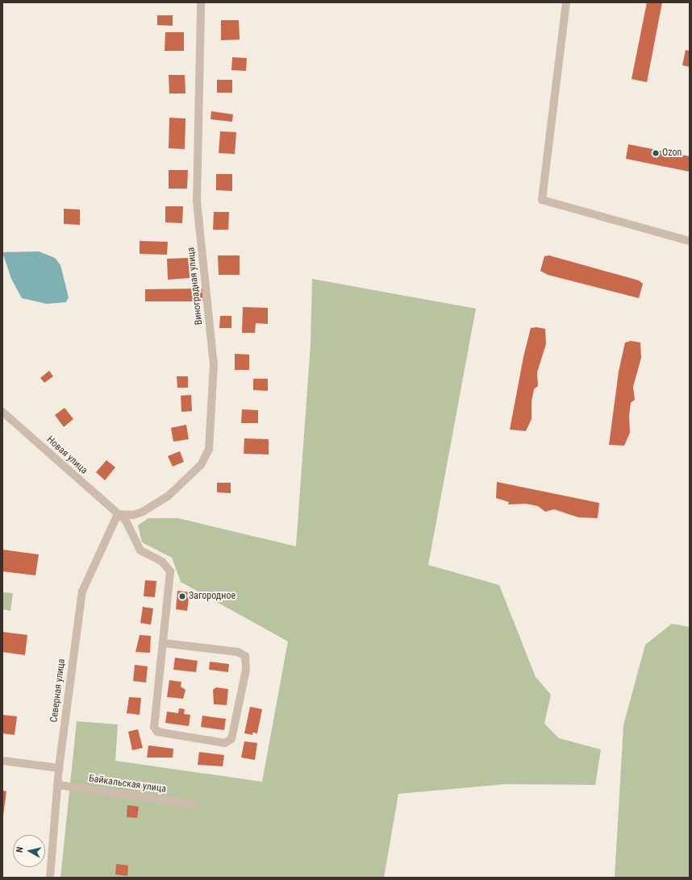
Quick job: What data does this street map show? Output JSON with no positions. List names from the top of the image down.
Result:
{
  "streets": {
    "street": [
      "Виноградная улица",
      "Новая улица",
      "Северная улица",
      "Байкальская улица"
    ]
  },
  "crossings": [
    ["Виноградная улица", "Новая улица"],
    ["Виноградная улица", "Северная улица"],
    ["Новая улица", "Северная улица"],
    ["Северная улица", "Байкальская улица"]
  ],
  "places": ["Ozon", "Загородное"],
  "north": "left"
}
